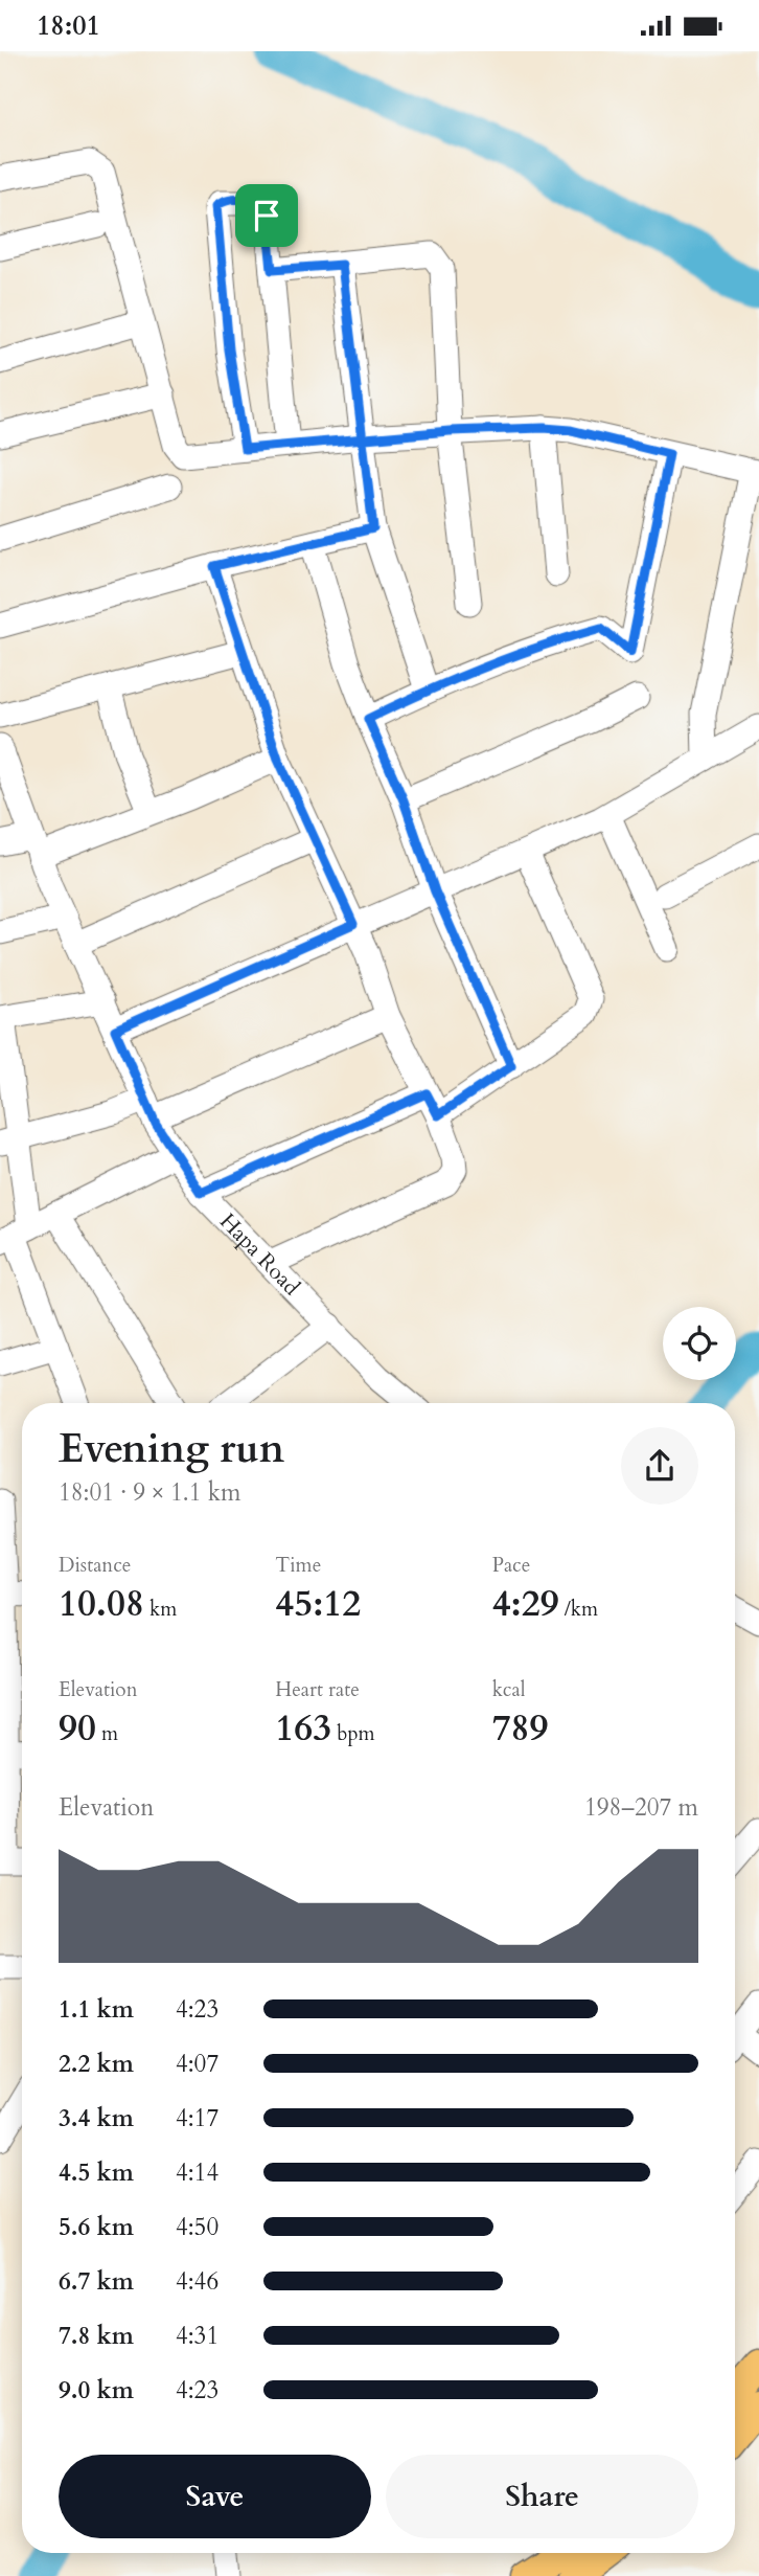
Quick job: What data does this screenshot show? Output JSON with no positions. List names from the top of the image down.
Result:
{
  "streets": {
    "street": ["Hapa Road"]
  },
  "page": {
    "status": "18:01",
    "heading": ["Evening run", "18:01 · 9 × 1.1 km"],
    "stats": [
      ["Distance", "10.08 km"],
      ["Time", "45:12"],
      ["Pace", "4:29 /km"],
      ["Elevation", "90 m"],
      ["Heart rate", "163 bpm"],
      ["kcal", "789"]
    ],
    "chart": ["Elevation", "198–207 m"],
    "list": [
      {
        "name": "1.1 km",
        "note": "4:23"
      },
      {
        "name": "2.2 km",
        "note": "4:07"
      },
      {
        "name": "3.4 km",
        "note": "4:17"
      },
      {
        "name": "4.5 km",
        "note": "4:14"
      },
      {
        "name": "5.6 km",
        "note": "4:50"
      },
      {
        "name": "6.7 km",
        "note": "4:46"
      },
      {
        "name": "7.8 km",
        "note": "4:31"
      },
      {
        "name": "9.0 km",
        "note": "4:23"
      }
    ],
    "buttons": ["Save", "Share"]
  }
}
